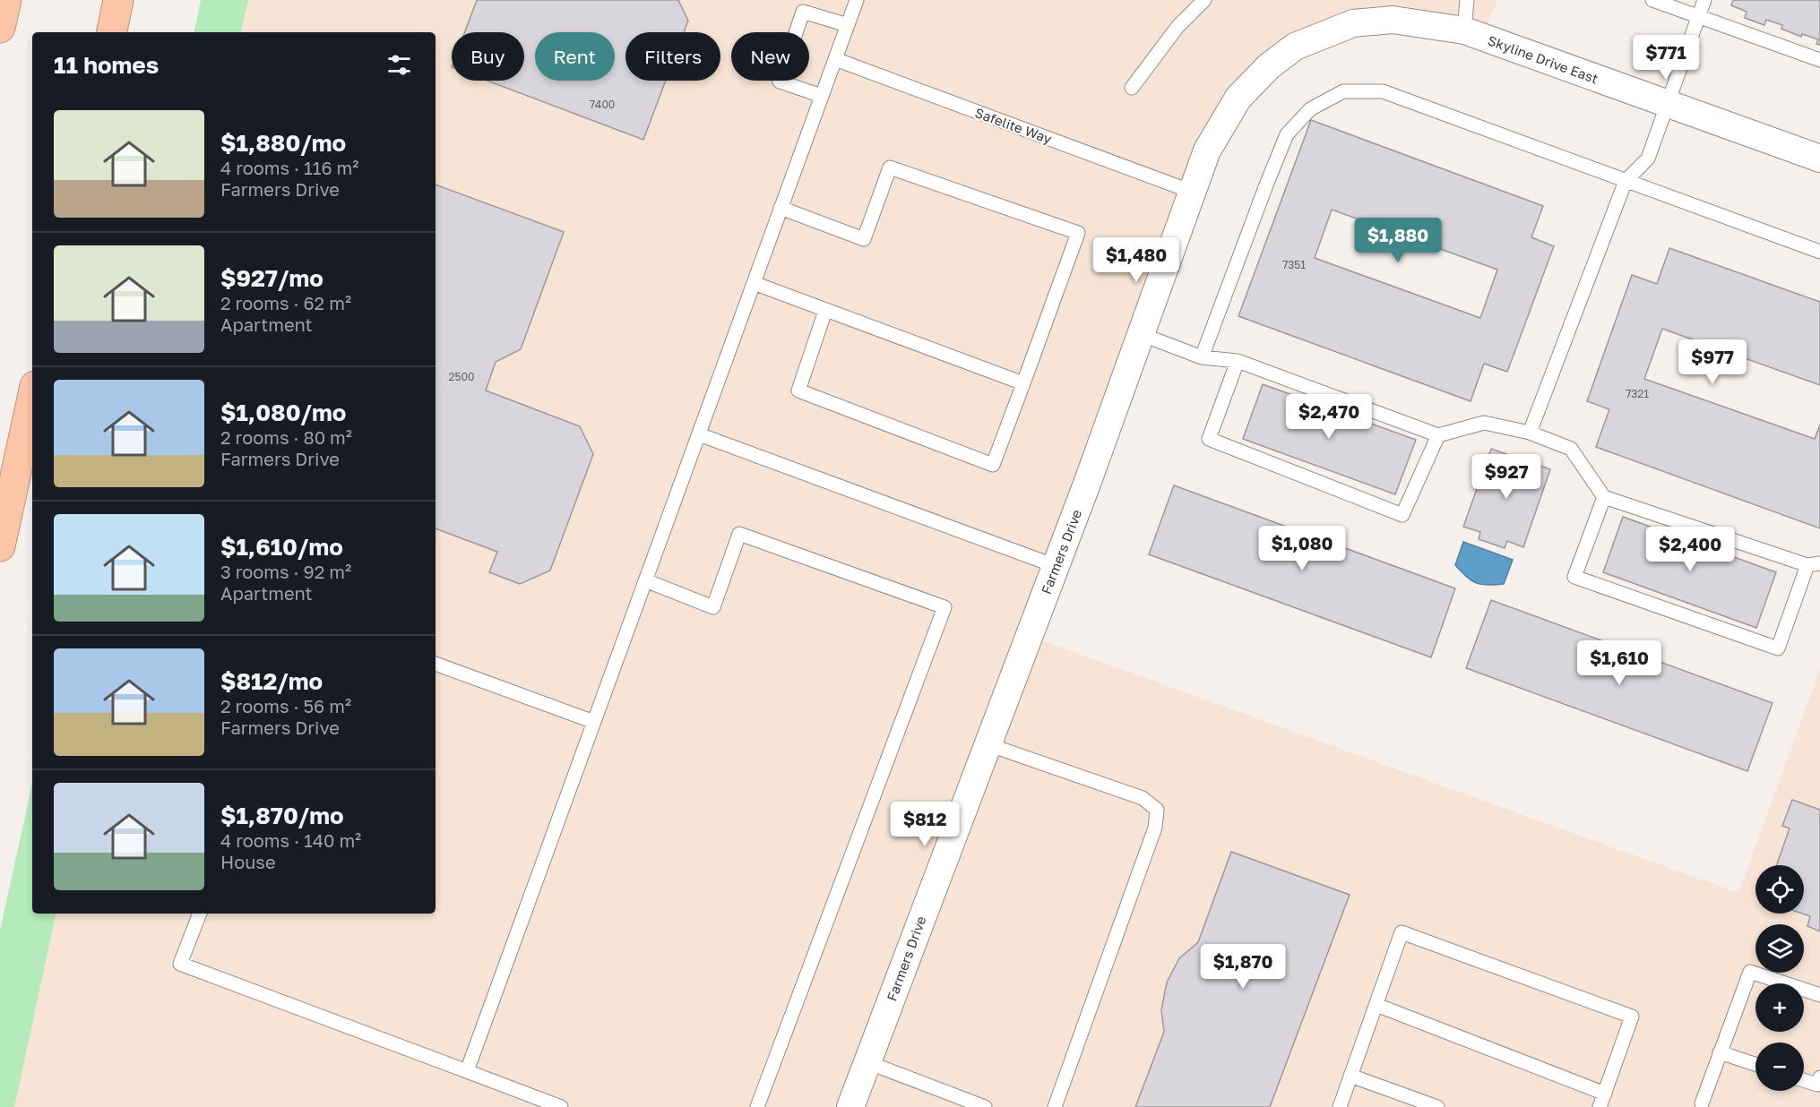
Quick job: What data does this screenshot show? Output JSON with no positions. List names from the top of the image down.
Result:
{
  "streets": {
    "street": ["Skyline Drive East", "Farmers Drive"],
    "lane": ["Safelite Way"]
  },
  "crossings": [
    ["Skyline Drive East", "Farmers Drive"],
    ["Safelite Way", "Farmers Drive"]
  ],
  "house_numbers": [
    "7400",
    "7351",
    "2500",
    "7321"
  ],
  "page": {
    "chip": [
      "Buy",
      "Rent",
      "Filters",
      "New"
    ],
    "heading": "11 homes",
    "price": [
      "$771",
      "$1,880",
      "$1,480",
      "$977",
      "$2,470",
      "$927",
      "$1,080",
      "$2,400",
      "$1,610",
      "$812",
      "$1,870"
    ],
    "list": [
      {
        "name": "$1,880/mo",
        "note": "4 rooms · 116 m² · Farmers Drive"
      },
      {
        "name": "$927/mo",
        "note": "2 rooms · 62 m² · Apartment"
      },
      {
        "name": "$1,080/mo",
        "note": "2 rooms · 80 m² · Farmers Drive"
      },
      {
        "name": "$1,610/mo",
        "note": "3 rooms · 92 m² · Apartment"
      },
      {
        "name": "$812/mo",
        "note": "2 rooms · 56 m² · Farmers Drive"
      },
      {
        "name": "$1,870/mo",
        "note": "4 rooms · 140 m² · House"
      }
    ],
    "map_buttons": ["+", "−"]
  }
}
